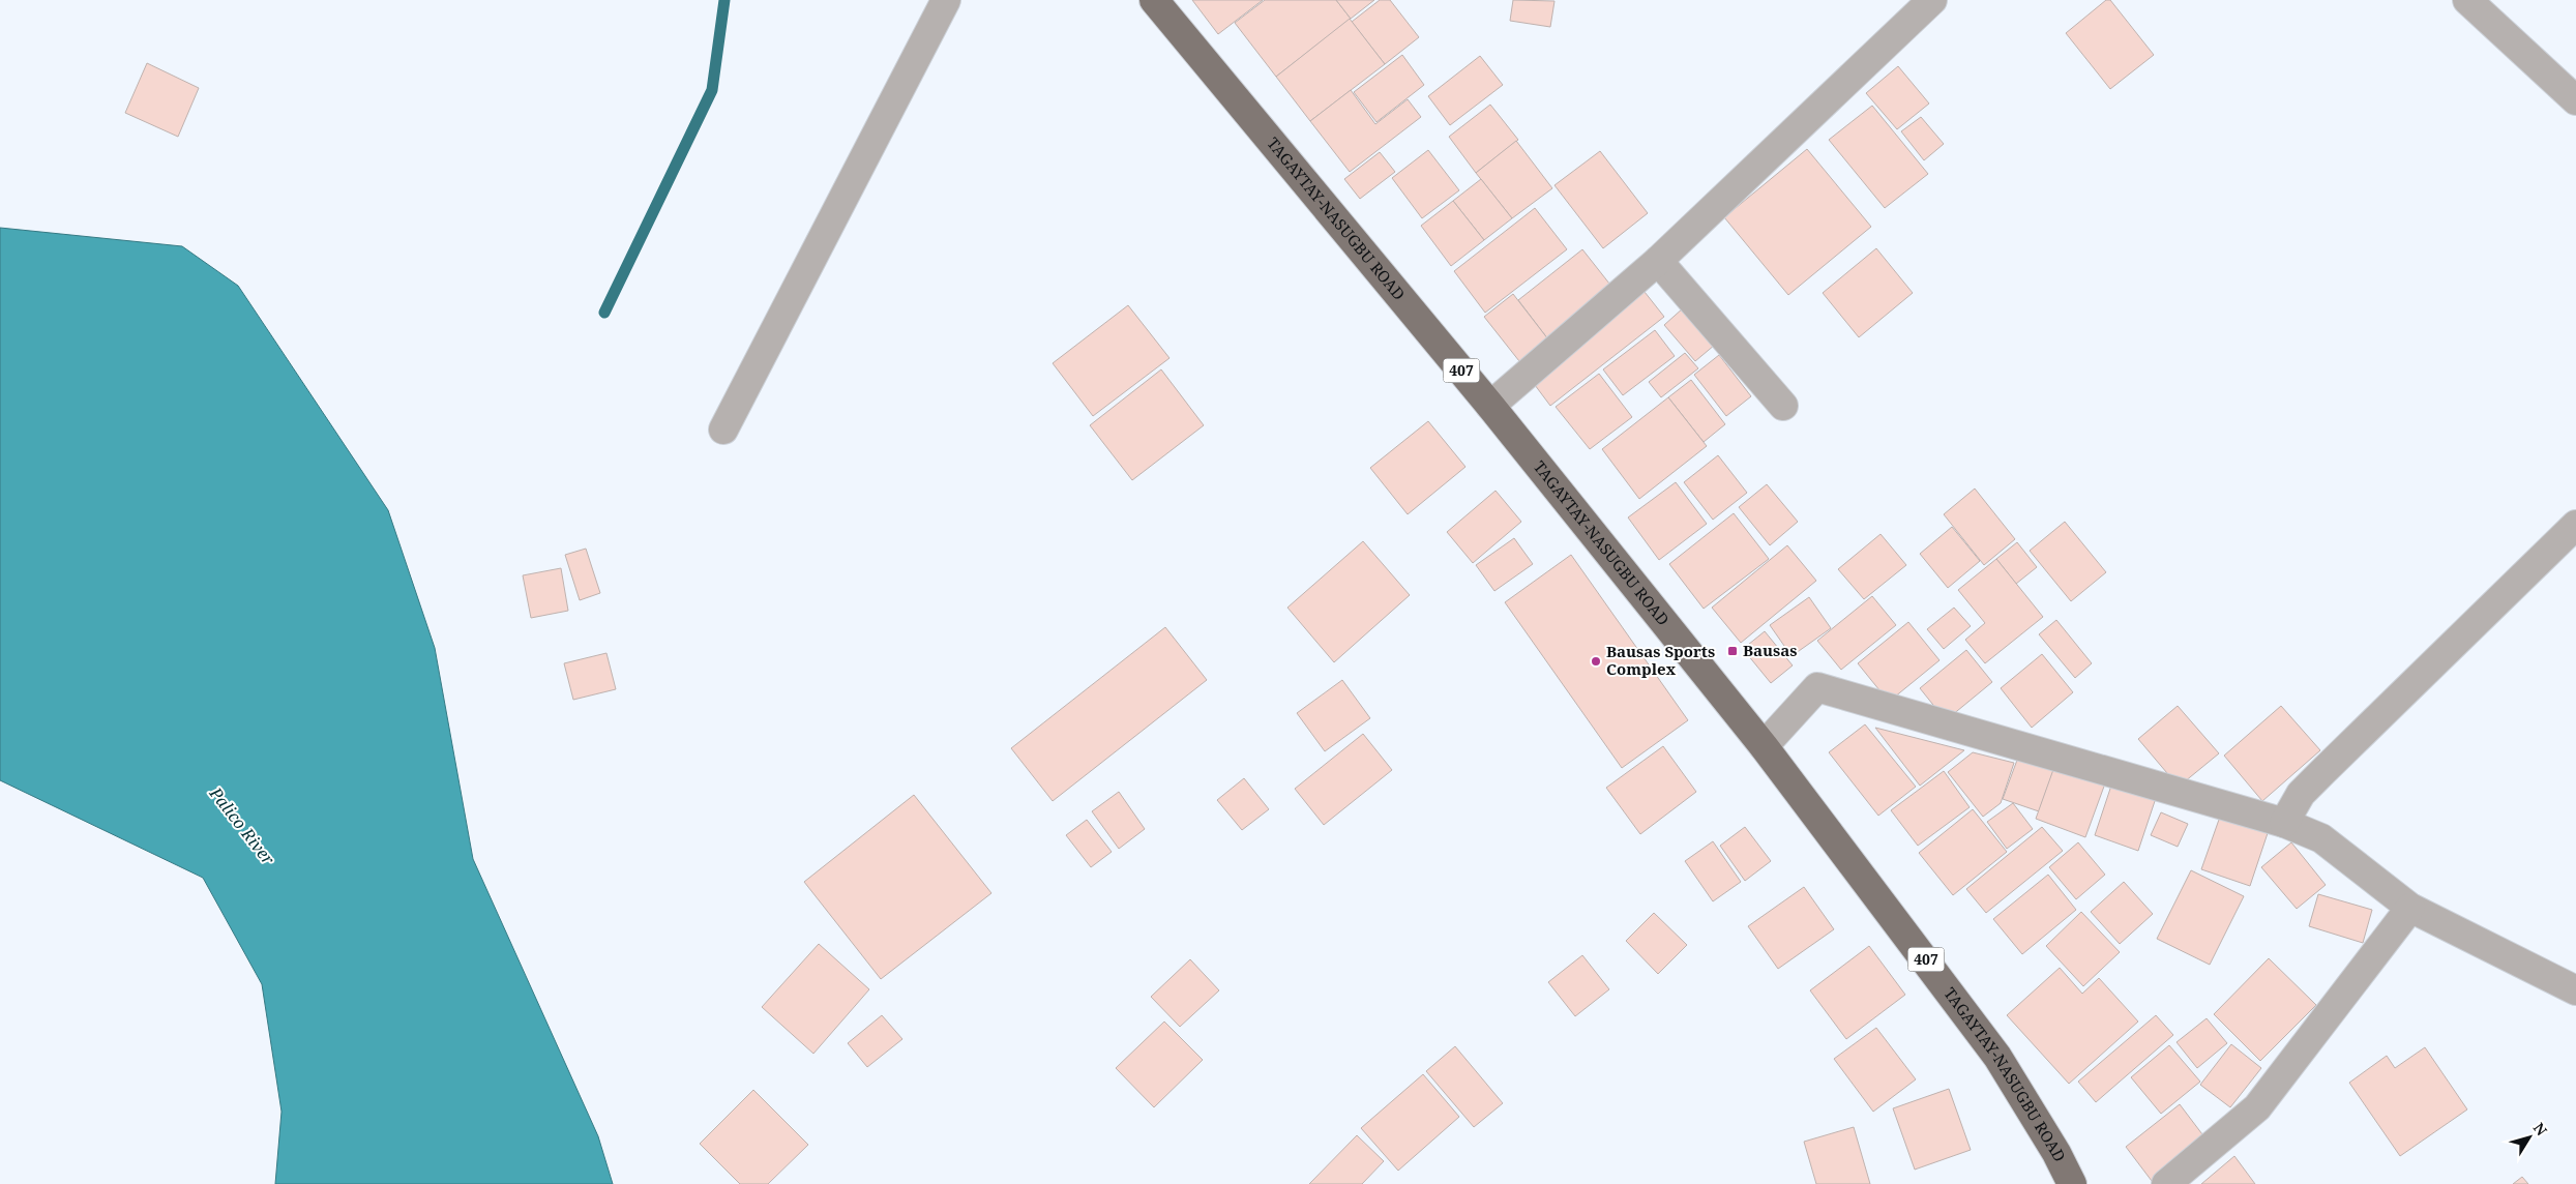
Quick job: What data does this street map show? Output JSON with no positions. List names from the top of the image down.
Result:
{
  "streets": {
    "main road": ["TAGAYTAY-NASUGBU ROAD", "407"]
  },
  "water": ["Palico River"],
  "places": {
    "transit": ["Bausas"],
    "other": ["Bausas Sports Complex"]
  },
  "north": "top right"
}
